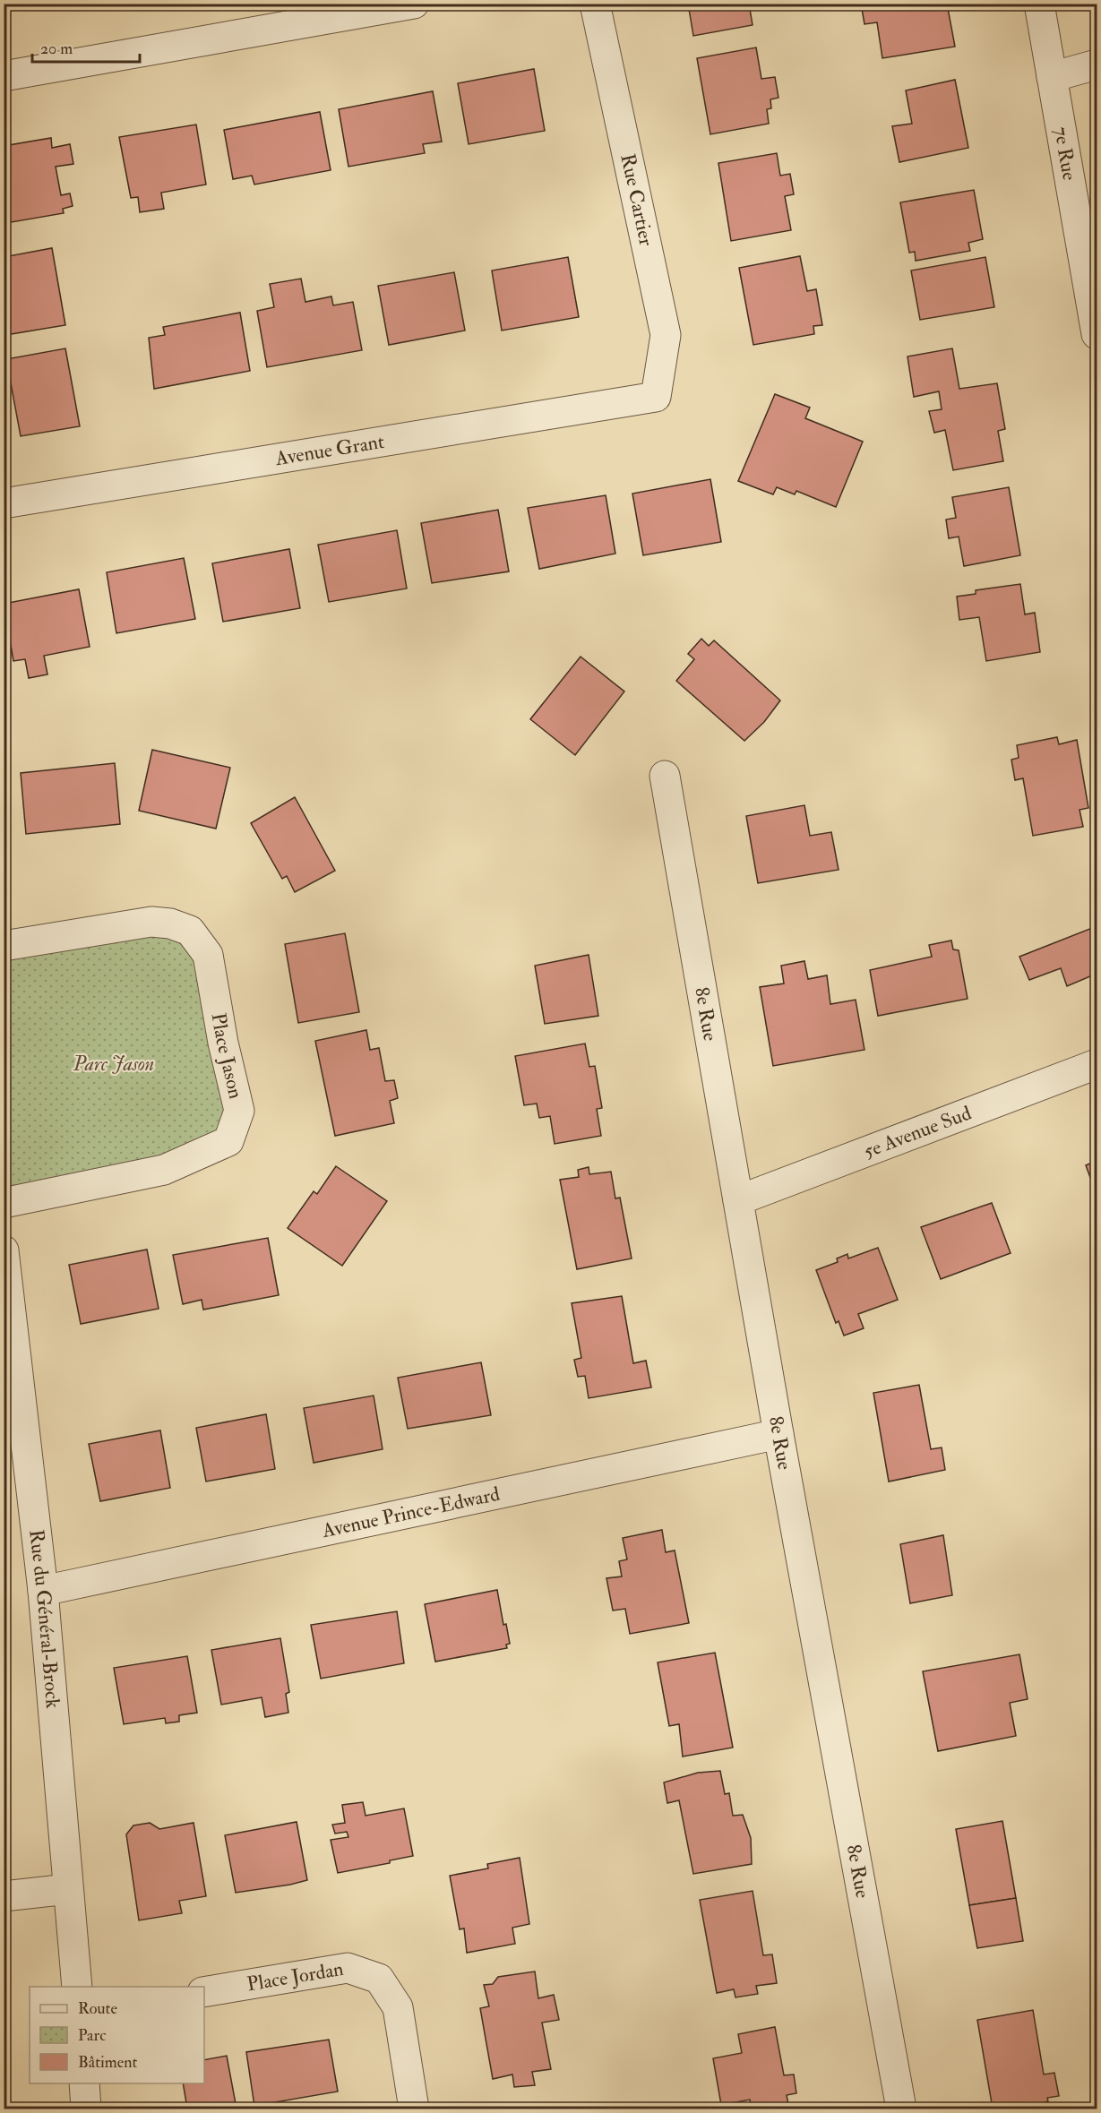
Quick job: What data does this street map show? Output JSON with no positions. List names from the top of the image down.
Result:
{
  "streets": {
    "street": [
      "7e Rue",
      "Rue Cartier",
      "Avenue Grant",
      "8e Rue",
      "Place Jason",
      "5e Avenue Sud",
      "Avenue Prince-Edward",
      "Rue du Général-Brock",
      "Place Jordan"
    ]
  },
  "crossings": [
    ["Rue Cartier", "Avenue Grant"],
    ["8e Rue", "5e Avenue Sud"],
    ["8e Rue", "Avenue Prince-Edward"],
    ["Avenue Prince-Edward", "Rue du Général-Brock"]
  ],
  "parks": ["Parc Jason"],
  "legend": ["Route", "Parc", "Bâtiment"],
  "scale_bar": "20 m"
}
